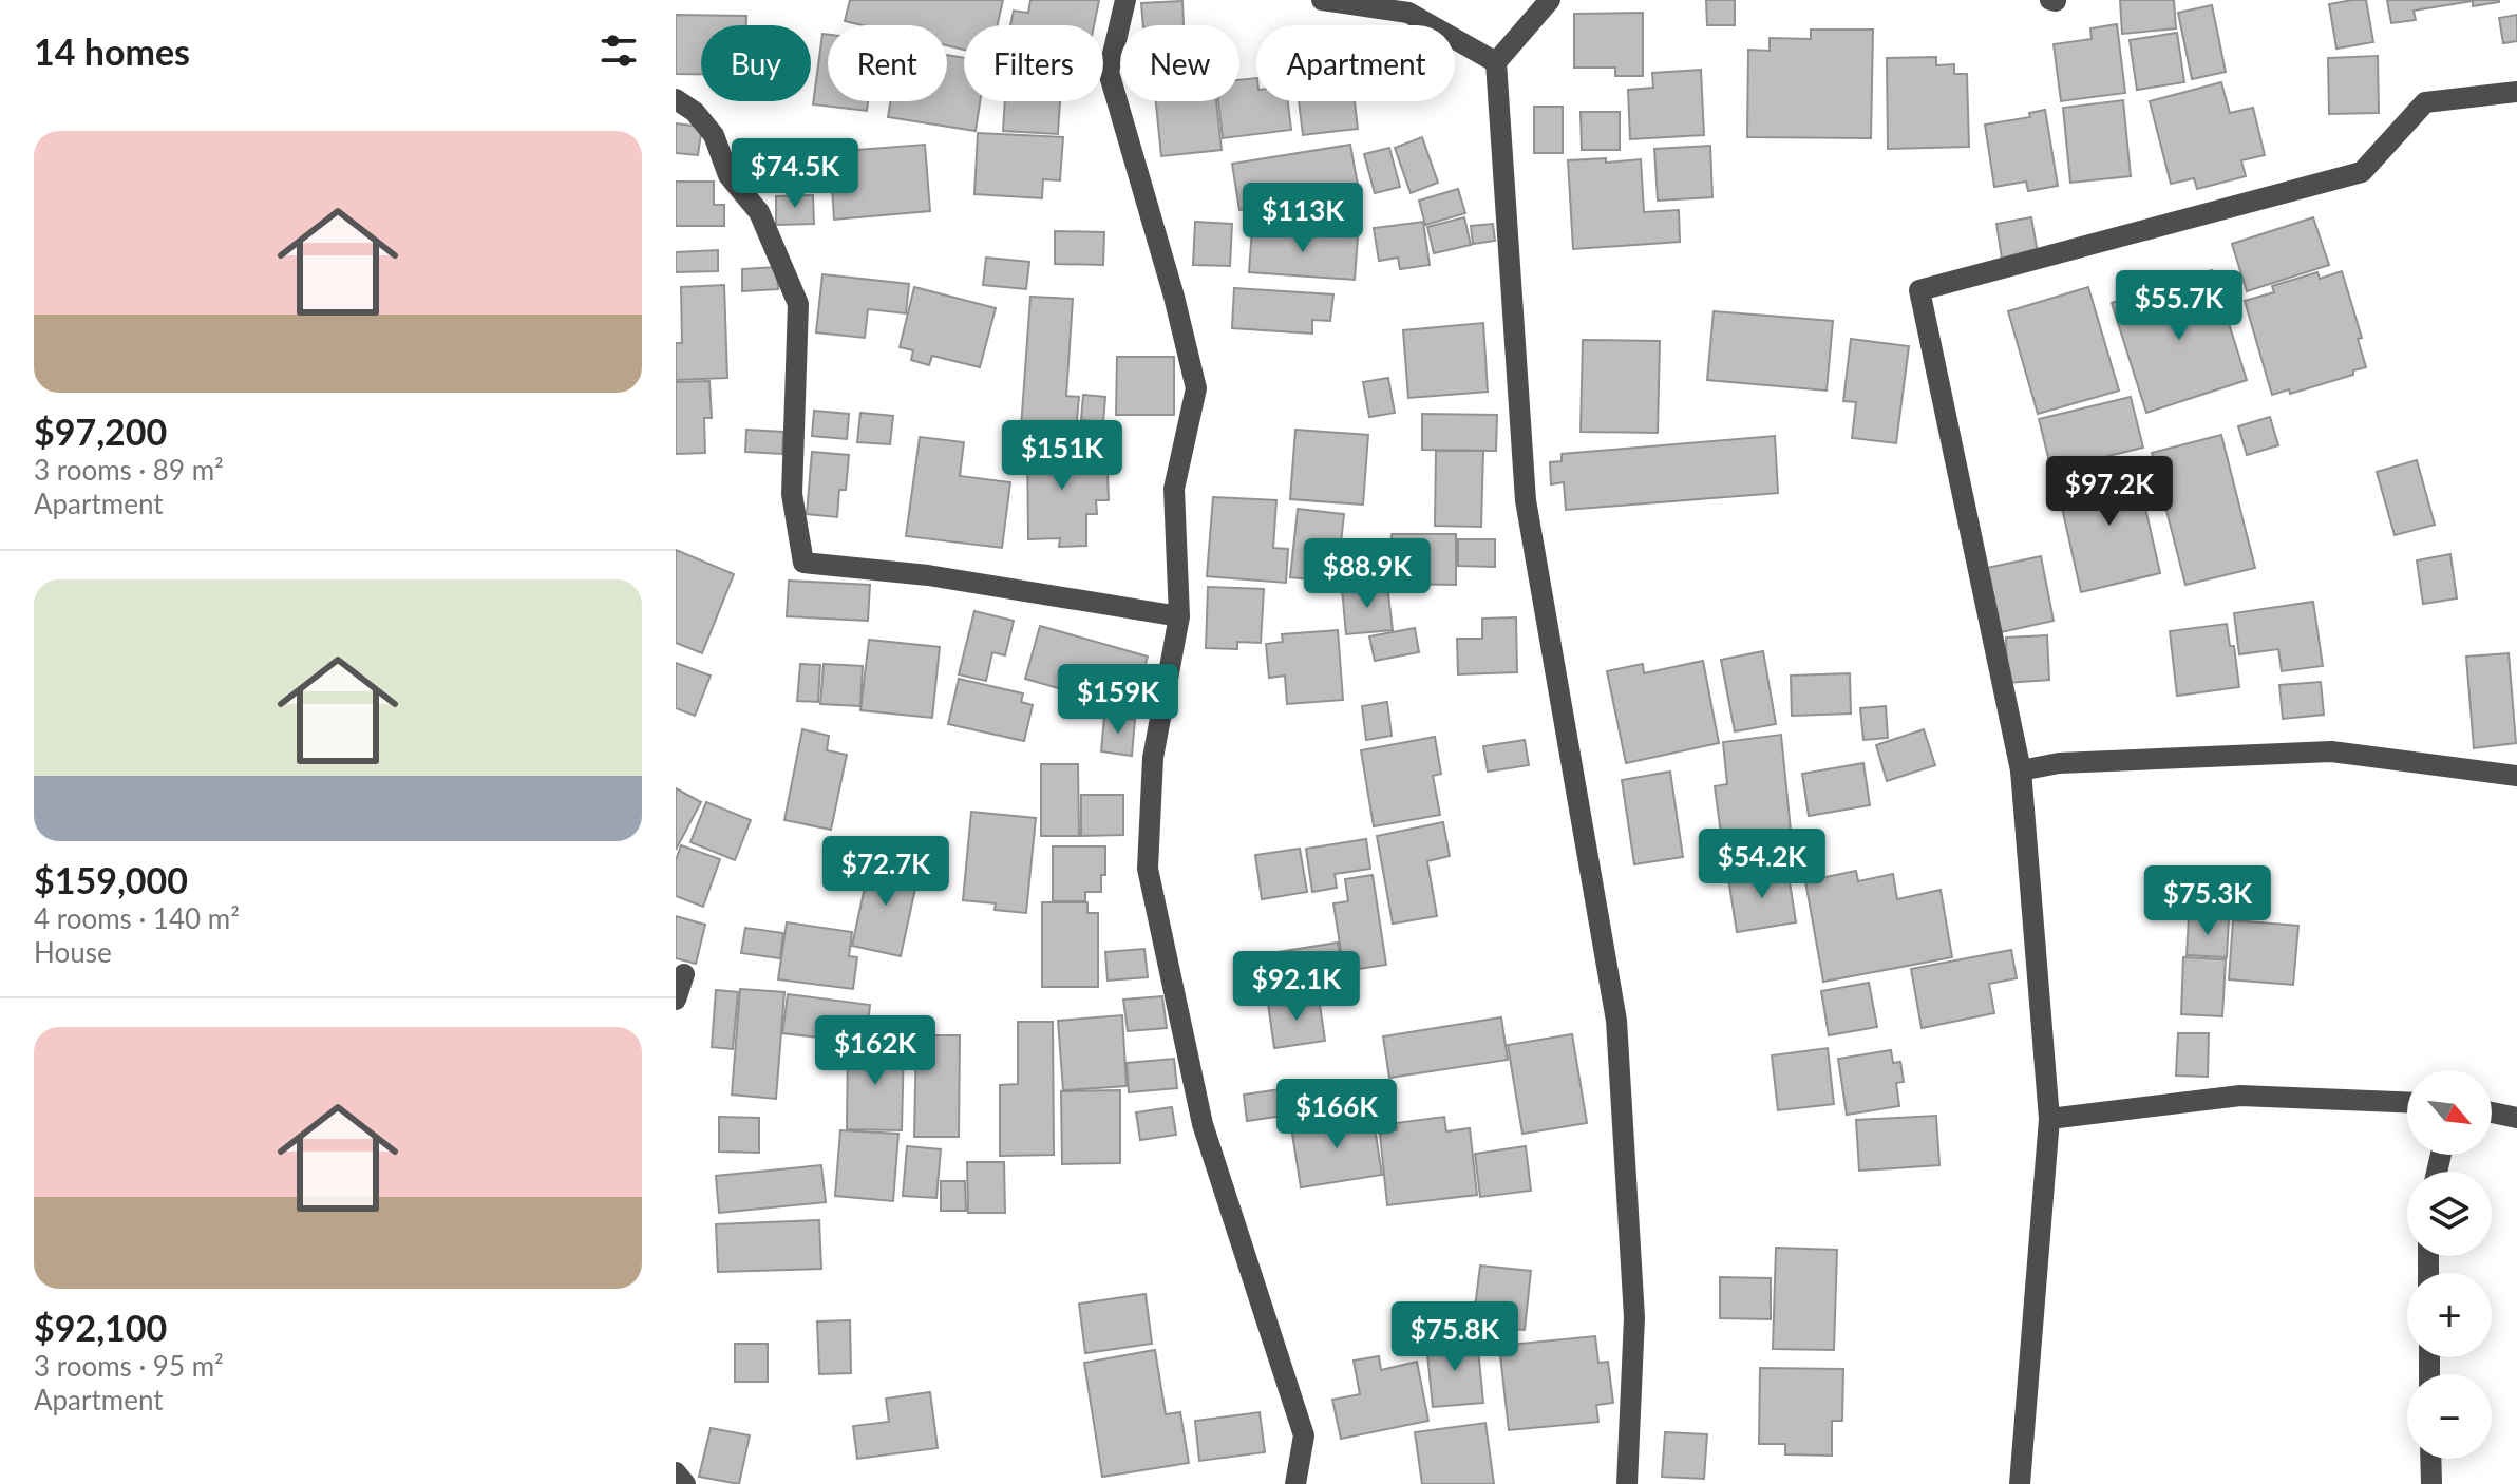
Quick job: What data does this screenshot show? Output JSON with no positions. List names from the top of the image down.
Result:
{
  "north": "bottom right",
  "page": {
    "heading": "14 homes",
    "chip": [
      "Buy",
      "Rent",
      "Filters",
      "New",
      "Apartment"
    ],
    "list": [
      {
        "name": "$97,200",
        "note": "3 rooms · 89 m² · Apartment"
      },
      {
        "name": "$159,000",
        "note": "4 rooms · 140 m² · House"
      },
      {
        "name": "$92,100",
        "note": "3 rooms · 95 m² · Apartment"
      }
    ],
    "price": [
      "$74.5K",
      "$113K",
      "$55.7K",
      "$151K",
      "$97.2K",
      "$88.9K",
      "$159K",
      "$54.2K",
      "$72.7K",
      "$75.3K",
      "$92.1K",
      "$162K",
      "$166K",
      "$75.8K"
    ],
    "map_buttons": ["+", "−"]
  }
}
